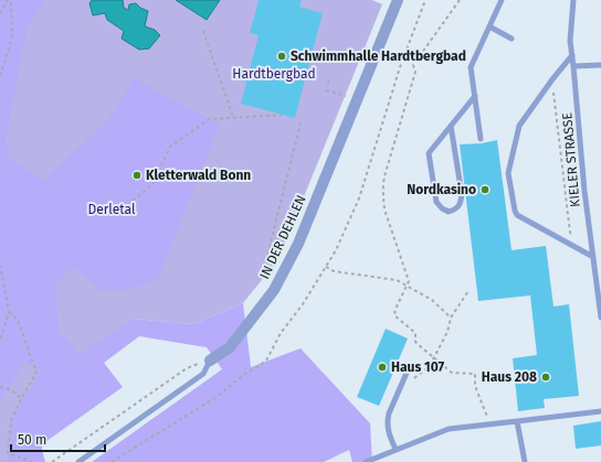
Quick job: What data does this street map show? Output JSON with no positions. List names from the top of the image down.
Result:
{
  "streets": {
    "street": ["IN DER DEHLEN"],
    "lane": ["KIELER STRASSE"]
  },
  "parks": ["Hardtbergbad", "Derletal"],
  "places": [
    "Schwimmhalle Hardtbergbad",
    "Kletterwald Bonn",
    "Nordkasino",
    "Haus 107",
    "Haus 208"
  ],
  "scale_bar": "50 m"
}
